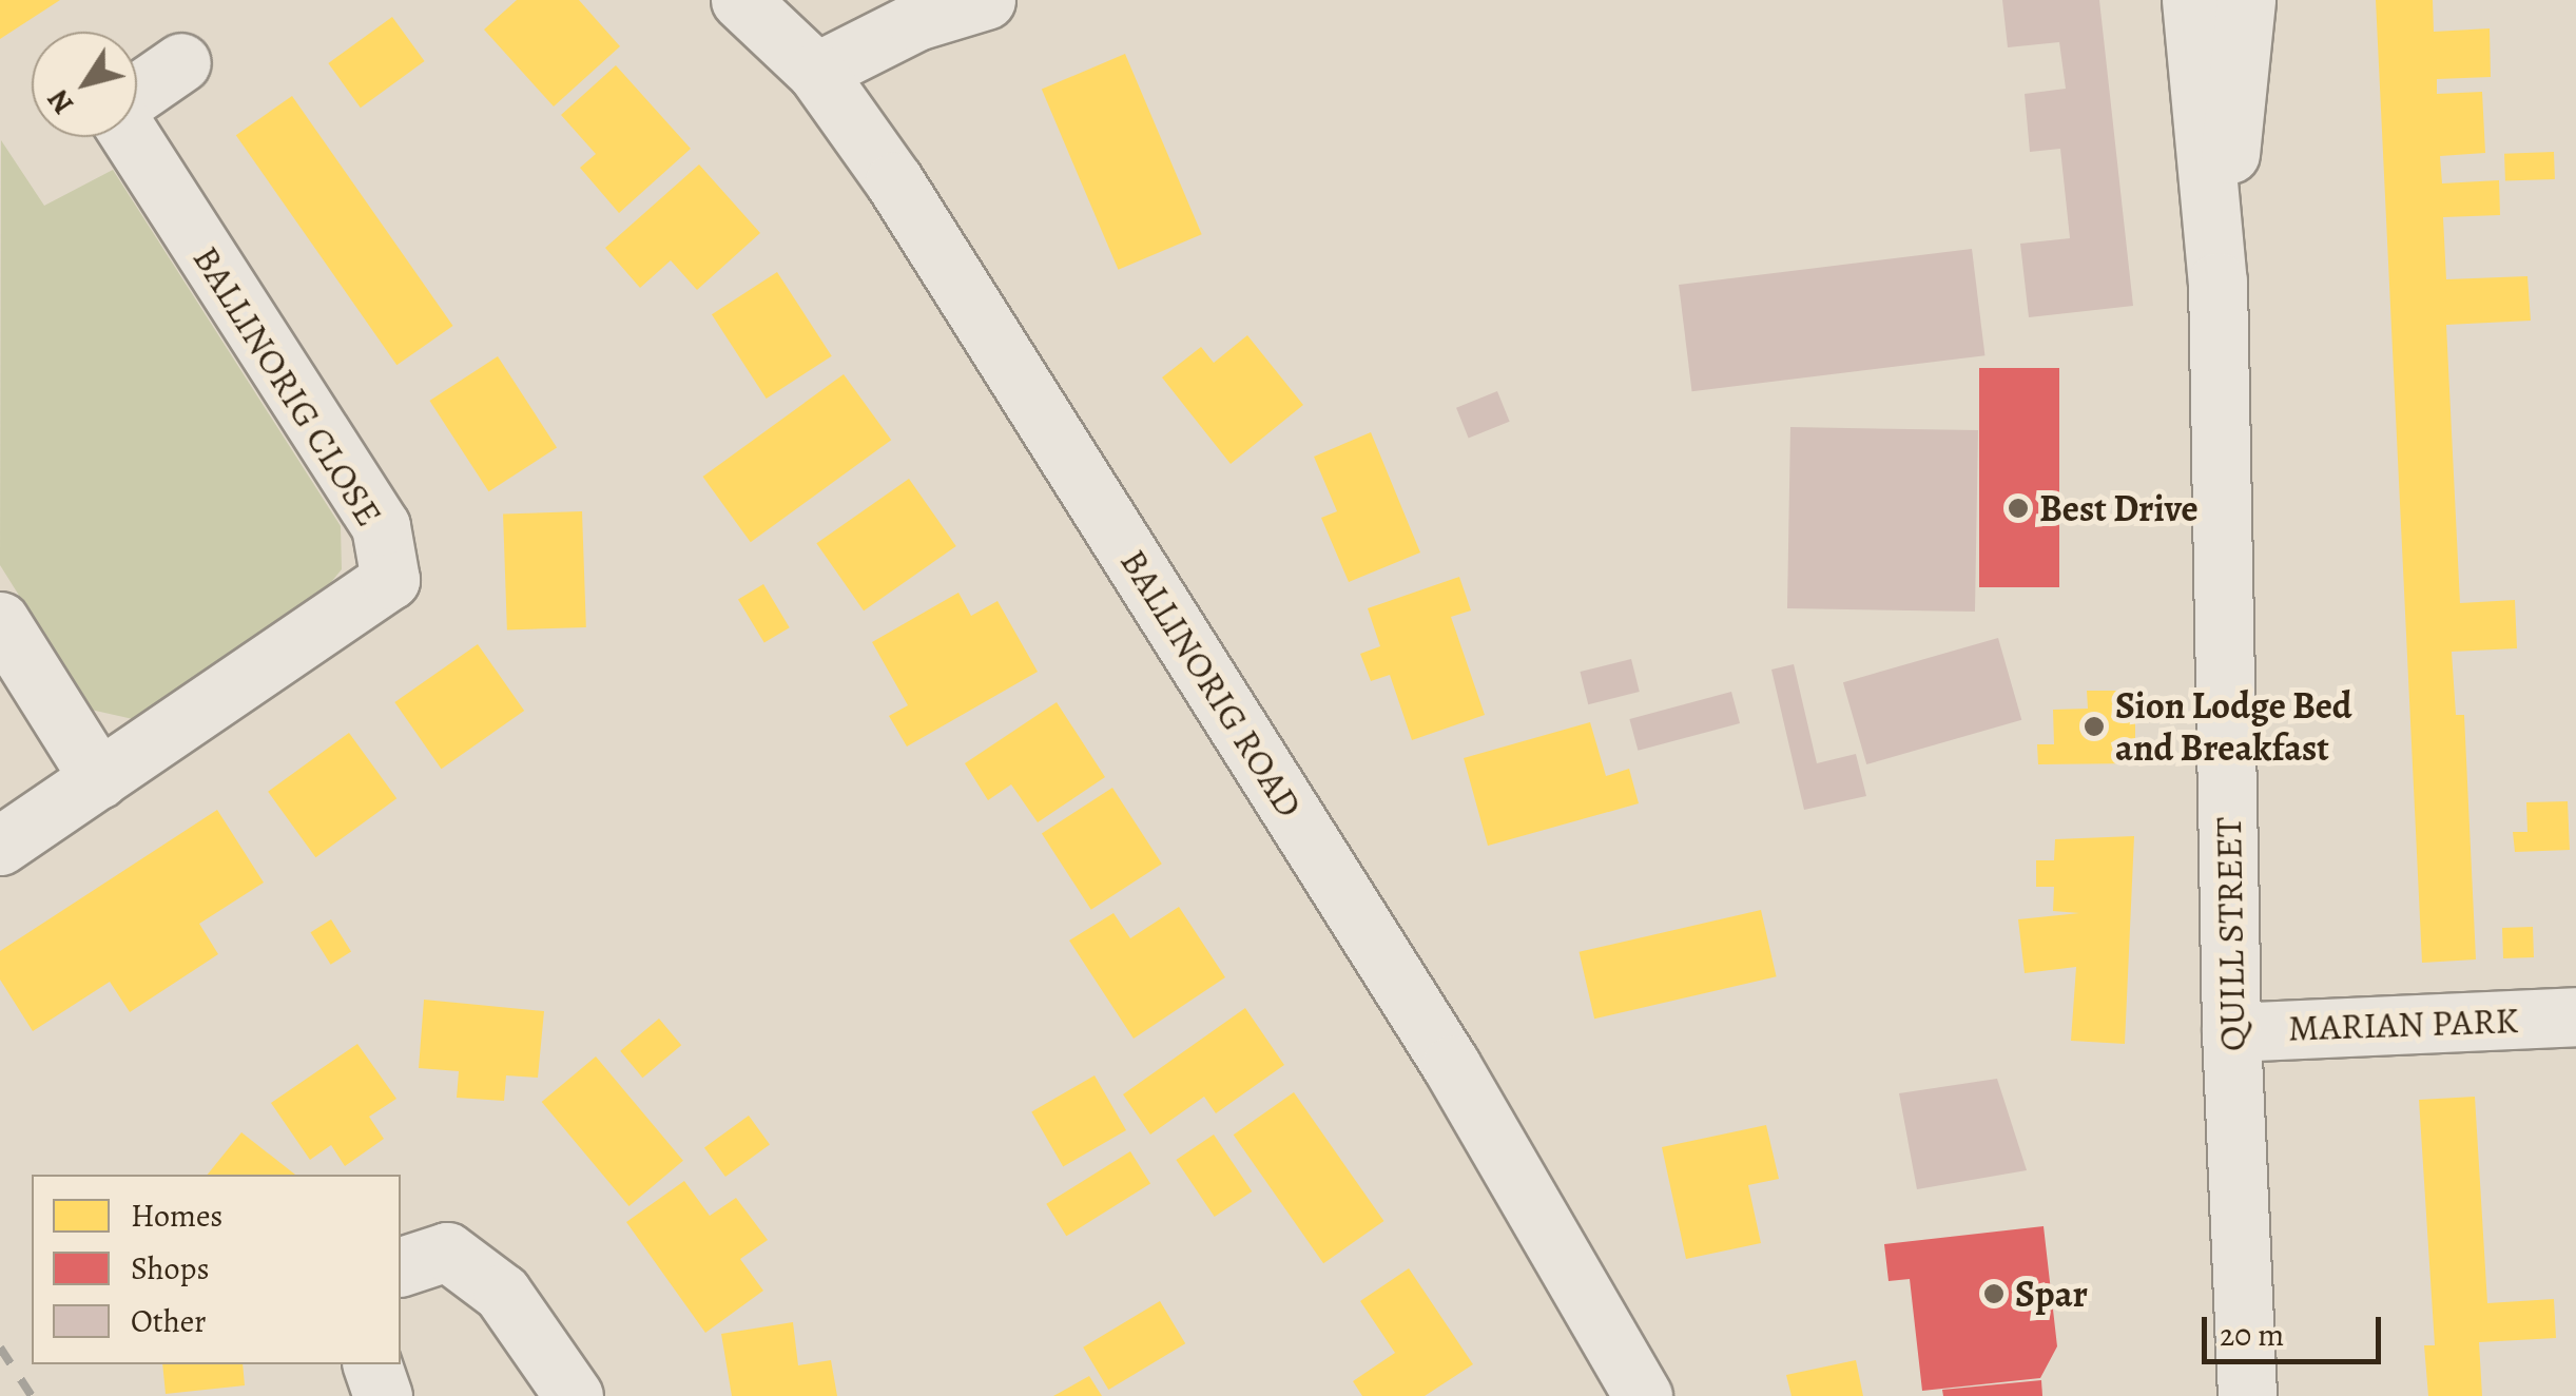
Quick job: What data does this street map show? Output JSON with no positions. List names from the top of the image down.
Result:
{
  "streets": {
    "street": [
      "BALLINORIG CLOSE",
      "BALLINORIG ROAD",
      "QUILL STREET",
      "MARIAN PARK"
    ]
  },
  "crossings": [
    ["QUILL STREET", "MARIAN PARK"]
  ],
  "places": ["Best Drive", "Sion Lodge Bed and Breakfast", "Spar"],
  "legend": ["Homes", "Shops", "Other"],
  "scale_bar": "20 m",
  "north": "bottom left"
}
